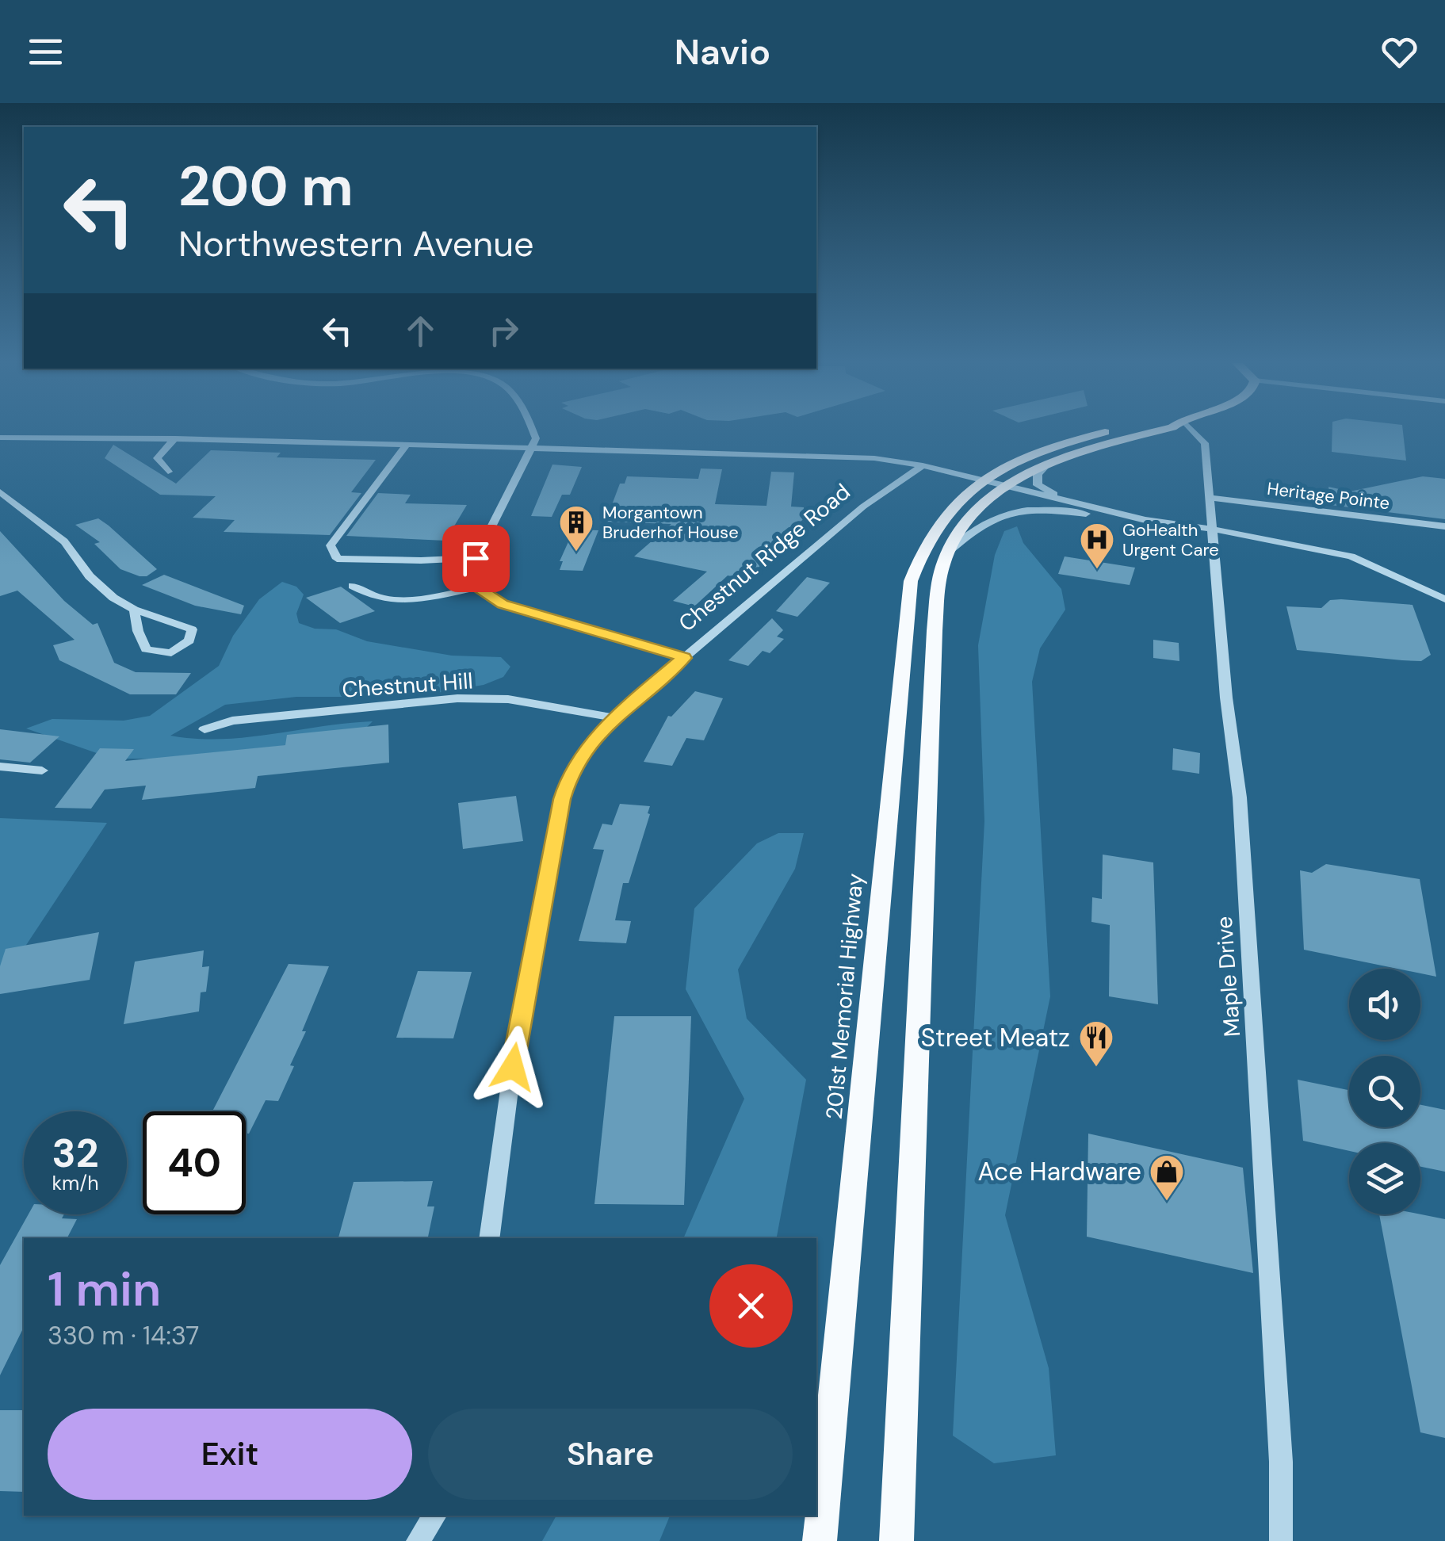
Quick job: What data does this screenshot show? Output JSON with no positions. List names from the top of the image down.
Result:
{
  "streets": {
    "main road": ["201st Memorial Highway"],
    "street": [
      "Heritage Pointe",
      "Chestnut Ridge Road",
      "Chestnut Hill",
      "Maple Drive"
    ]
  },
  "crossings": [
    ["Heritage Pointe", "Maple Drive"],
    ["Chestnut Ridge Road", "Chestnut Hill"]
  ],
  "places": {
    "building": ["Morgantown Bruderhof House"],
    "hospital": ["GoHealth Urgent Care"],
    "restaurant": ["Street Meatz"],
    "shop": ["Ace Hardware"]
  },
  "page": {
    "header": "Navio",
    "turn": ["200 m", "Northwestern Avenue"],
    "speed": "32 km/h",
    "limit": "40",
    "heading": ["1 min", "330 m · 14:37"],
    "buttons": ["Exit", "Share"]
  }
}
